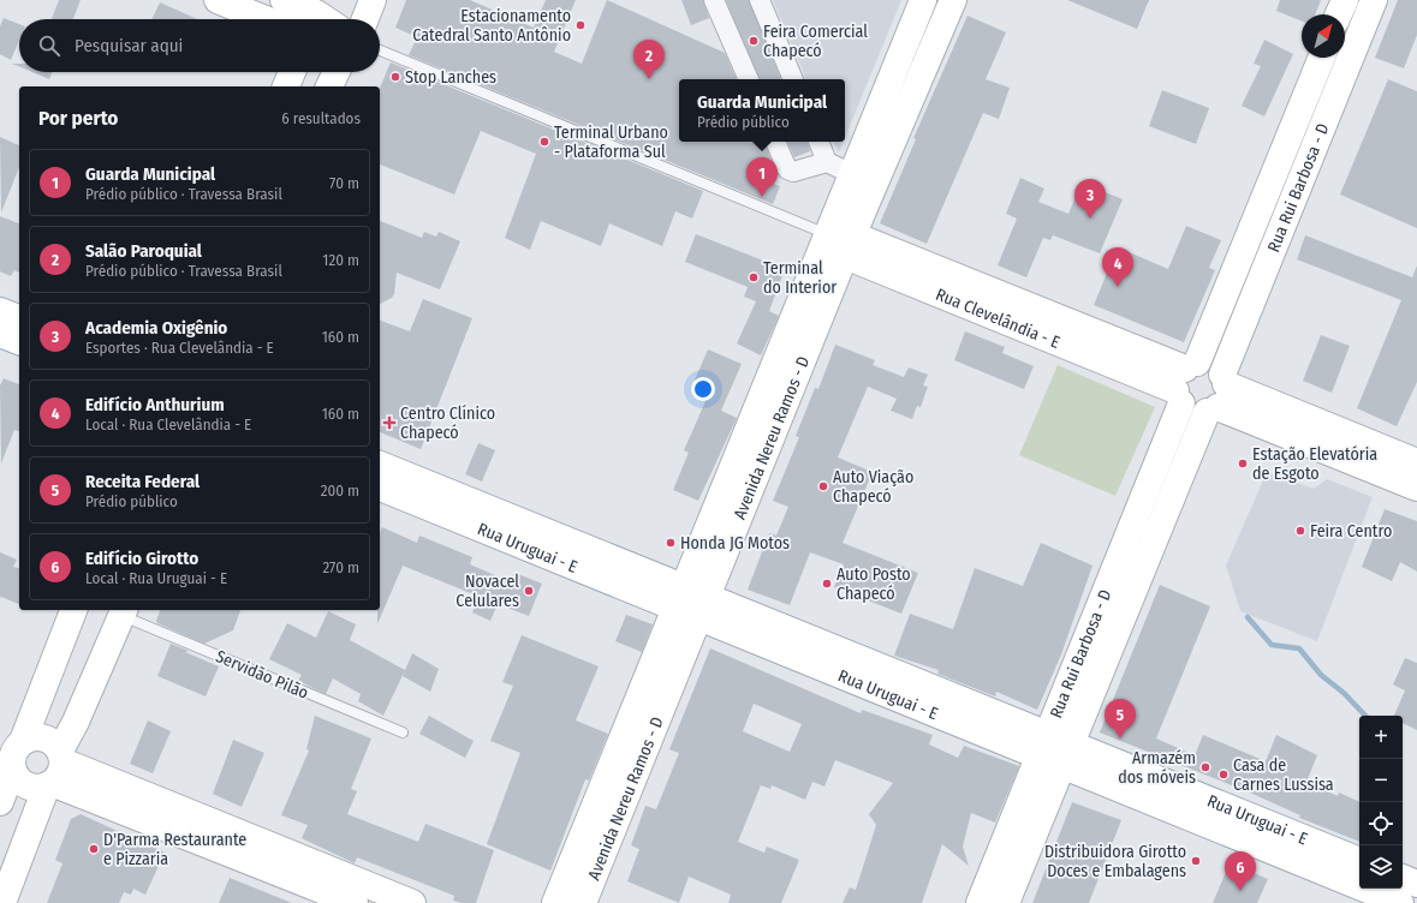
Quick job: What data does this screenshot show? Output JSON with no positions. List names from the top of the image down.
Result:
{
  "streets": {
    "street": [
      "Rua Rui Barbosa - D",
      "Rua Clevelândia - E",
      "Avenida Nereu Ramos - D",
      "Rua Uruguai - E"
    ],
    "lane": ["Servidão Pilão"]
  },
  "crossings": [
    ["Rua Rui Barbosa - D", "Rua Clevelândia - E"],
    ["Rua Rui Barbosa - D", "Rua Uruguai - E"],
    ["Rua Clevelândia - E", "Avenida Nereu Ramos - D"],
    ["Avenida Nereu Ramos - D", "Rua Uruguai - E"]
  ],
  "places": {
    "other": [
      "Estacionamento Catedral Santo Antônio",
      "Feira Comercial Chapecó",
      "Stop Lanches",
      "Terminal Urbano - Plataforma Sul",
      "Terminal do Interior",
      "Estação Elevatória de Esgoto",
      "Auto Viação Chapecó",
      "Feira Centro",
      "Honda JG Motos",
      "Auto Posto Chapecó",
      "Novacel Celulares",
      "Armazém dos móveis",
      "Casa de Carnes Lussisa",
      "D'Parma Restaurante e Pizzaria",
      "Distribuidora Girotto Doces e Embalagens"
    ],
    "health": ["Centro Clínico Chapecó"]
  },
  "north": "top right",
  "page": {
    "search": "Pesquisar aqui",
    "pins": [
      "2",
      "1",
      "3",
      "4",
      "5",
      "6"
    ],
    "popup": ["Guarda Municipal", "Prédio público"],
    "heading": ["Por perto", "6 resultados"],
    "list": [
      {
        "mark": "1",
        "name": "Guarda Municipal",
        "note": "Prédio público · Travessa Brasil",
        "value": "70 m"
      },
      {
        "mark": "2",
        "name": "Salão Paroquial",
        "note": "Prédio público · Travessa Brasil",
        "value": "120 m"
      },
      {
        "mark": "3",
        "name": "Academia Oxigênio",
        "note": "Esportes · Rua Clevelândia - E",
        "value": "160 m"
      },
      {
        "mark": "4",
        "name": "Edifício Anthurium",
        "note": "Local · Rua Clevelândia - E",
        "value": "160 m"
      },
      {
        "mark": "5",
        "name": "Receita Federal",
        "note": "Prédio público",
        "value": "200 m"
      },
      {
        "mark": "6",
        "name": "Edifício Girotto",
        "note": "Local · Rua Uruguai - E",
        "value": "270 m"
      }
    ],
    "map_buttons": ["+", "−"]
  }
}
